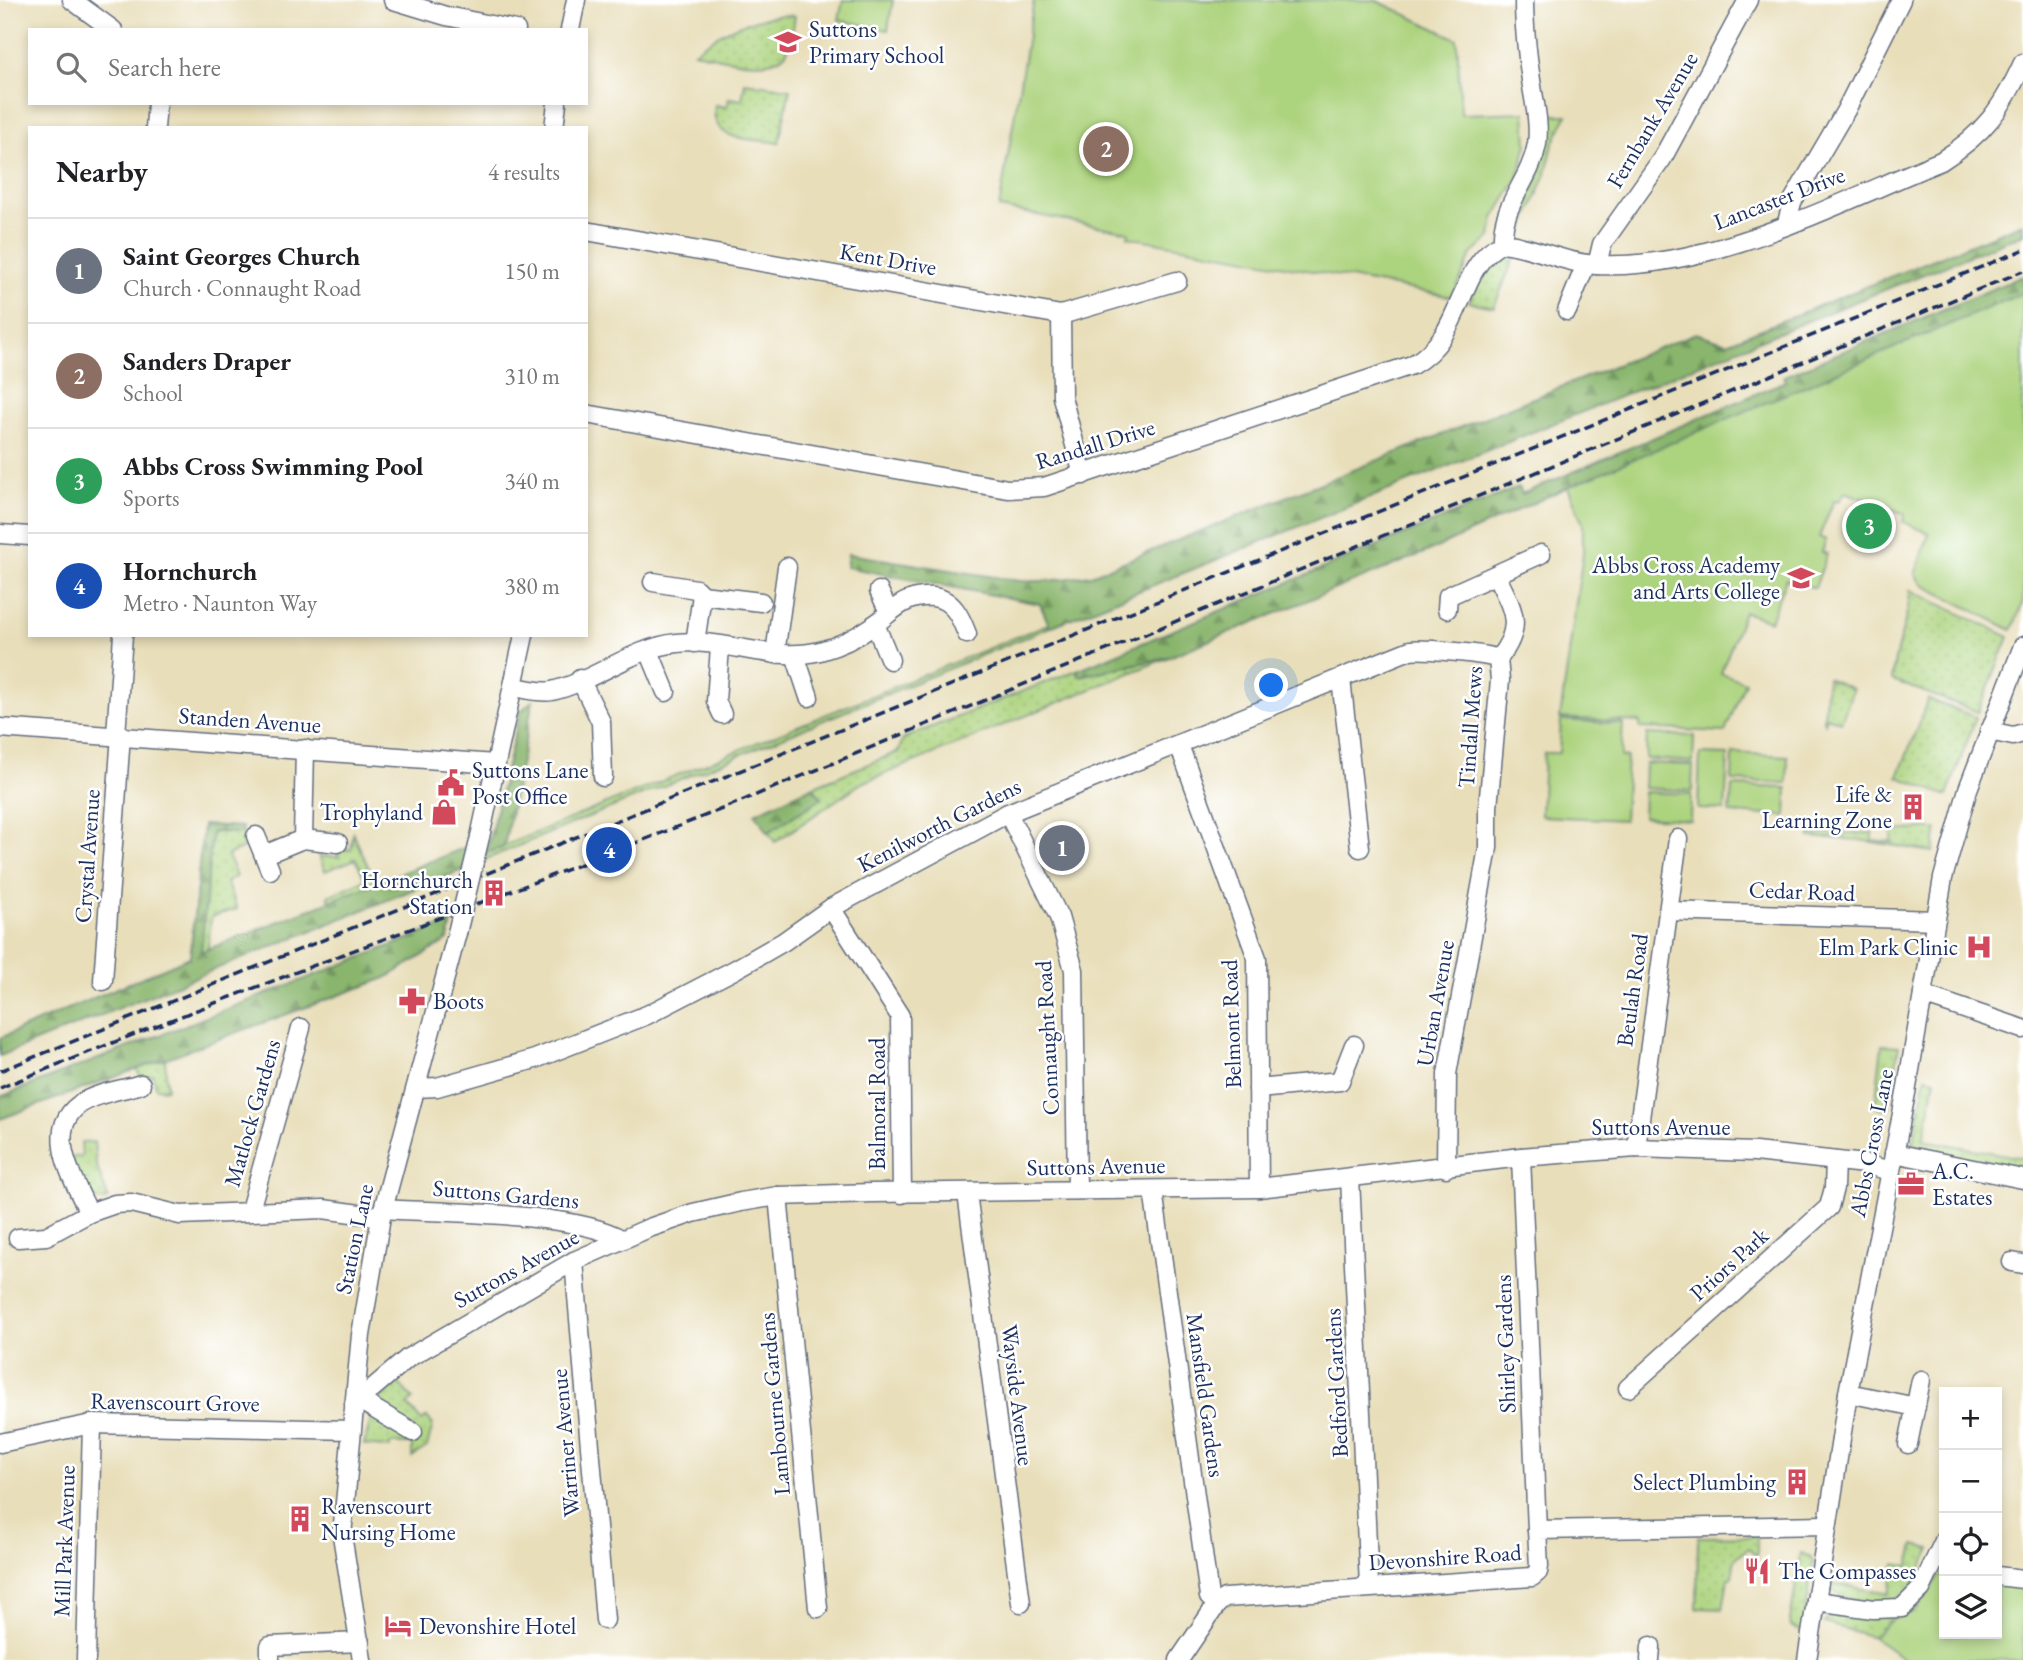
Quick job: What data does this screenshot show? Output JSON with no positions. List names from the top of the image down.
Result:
{
  "streets": {
    "street": [
      "Fernbank Avenue",
      "Lancaster Drive",
      "Kent Drive",
      "Randall Drive",
      "Standen Avenue",
      "Tindall Mews",
      "Kenilworth Gardens",
      "Crystal Avenue",
      "Cedar Road",
      "Beulah Road",
      "Urban Avenue",
      "Belmont Road",
      "Connaught Road",
      "Balmoral Road",
      "Matlock Gardens",
      "Suttons Avenue",
      "Abbs Cross Lane",
      "Suttons Gardens",
      "Station Lane",
      "Priors Park",
      "Shirley Gardens",
      "Bedford Gardens",
      "Wayside Avenue",
      "Mansfield Gardens",
      "Ravenscourt Grove",
      "Lambourne Gardens",
      "Warriner Avenue",
      "Mill Park Avenue",
      "Devonshire Road"
    ]
  },
  "crossings": [
    ["Fernbank Avenue", "Lancaster Drive"],
    ["Lancaster Drive", "Randall Drive"],
    ["Standen Avenue", "Crystal Avenue"],
    ["Standen Avenue", "Station Lane"],
    ["Tindall Mews", "Kenilworth Gardens"],
    ["Tindall Mews", "Urban Avenue"],
    ["Kenilworth Gardens", "Belmont Road"],
    ["Kenilworth Gardens", "Connaught Road"],
    ["Kenilworth Gardens", "Balmoral Road"],
    ["Kenilworth Gardens", "Station Lane"],
    ["Cedar Road", "Beulah Road"],
    ["Cedar Road", "Abbs Cross Lane"],
    ["Beulah Road", "Suttons Avenue"],
    ["Urban Avenue", "Suttons Avenue"],
    ["Belmont Road", "Suttons Avenue"],
    ["Connaught Road", "Suttons Avenue"],
    ["Balmoral Road", "Suttons Avenue"],
    ["Matlock Gardens", "Suttons Gardens"],
    ["Suttons Avenue", "Abbs Cross Lane"],
    ["Suttons Avenue", "Suttons Gardens"],
    ["Suttons Avenue", "Station Lane"],
    ["Suttons Avenue", "Priors Park"],
    ["Suttons Avenue", "Shirley Gardens"],
    ["Suttons Avenue", "Bedford Gardens"],
    ["Suttons Avenue", "Wayside Avenue"],
    ["Suttons Avenue", "Mansfield Gardens"],
    ["Suttons Avenue", "Lambourne Gardens"],
    ["Suttons Avenue", "Warriner Avenue"],
    ["Abbs Cross Lane", "Devonshire Road"],
    ["Suttons Gardens", "Station Lane"],
    ["Station Lane", "Ravenscourt Grove"],
    ["Shirley Gardens", "Devonshire Road"],
    ["Bedford Gardens", "Devonshire Road"],
    ["Mansfield Gardens", "Devonshire Road"],
    ["Ravenscourt Grove", "Mill Park Avenue"]
  ],
  "places": {
    "school or university": ["Suttons Primary School", "Abbs Cross Academy and Arts College"],
    "public building": ["Suttons Lane Post Office"],
    "building": [
      "Life & Learning Zone",
      "Hornchurch Station",
      "Select Plumbing",
      "Ravenscourt Nursing Home"
    ],
    "shop": ["Trophyland"],
    "hospital": ["Elm Park Clinic"],
    "pharmacy": ["Boots"],
    "office": ["A.C. Estates"],
    "restaurant": ["The Compasses"],
    "hotel": ["Devonshire Hotel"]
  },
  "page": {
    "search": "Search here",
    "pins": [
      "2",
      "3",
      "1",
      "4"
    ],
    "heading": ["Nearby", "4 results"],
    "list": [
      {
        "mark": "1",
        "name": "Saint Georges Church",
        "note": "Church · Connaught Road",
        "value": "150 m"
      },
      {
        "mark": "2",
        "name": "Sanders Draper",
        "note": "School",
        "value": "310 m"
      },
      {
        "mark": "3",
        "name": "Abbs Cross Swimming Pool",
        "note": "Sports",
        "value": "340 m"
      },
      {
        "mark": "4",
        "name": "Hornchurch",
        "note": "Metro · Naunton Way",
        "value": "380 m"
      }
    ],
    "map_buttons": ["+", "−"]
  }
}
